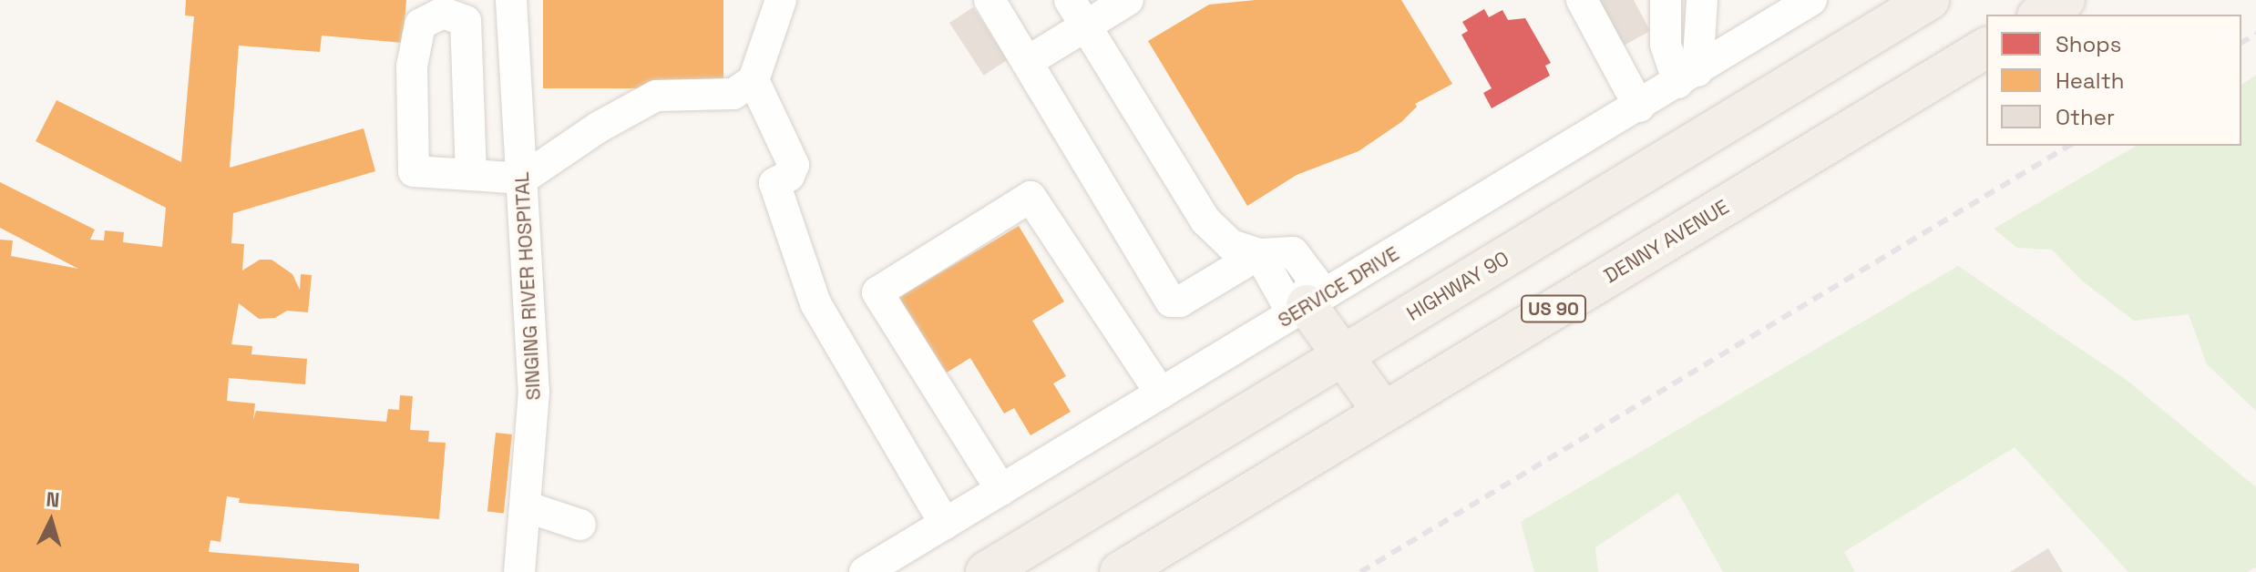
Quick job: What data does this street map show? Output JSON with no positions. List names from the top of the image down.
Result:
{
  "streets": {
    "main road": ["DENNY AVENUE", "HIGHWAY 90", "US 90"],
    "street": ["SINGING RIVER HOSPITAL", "SERVICE DRIVE"]
  },
  "legend": ["Shops", "Health", "Other"],
  "north": "top"
}
